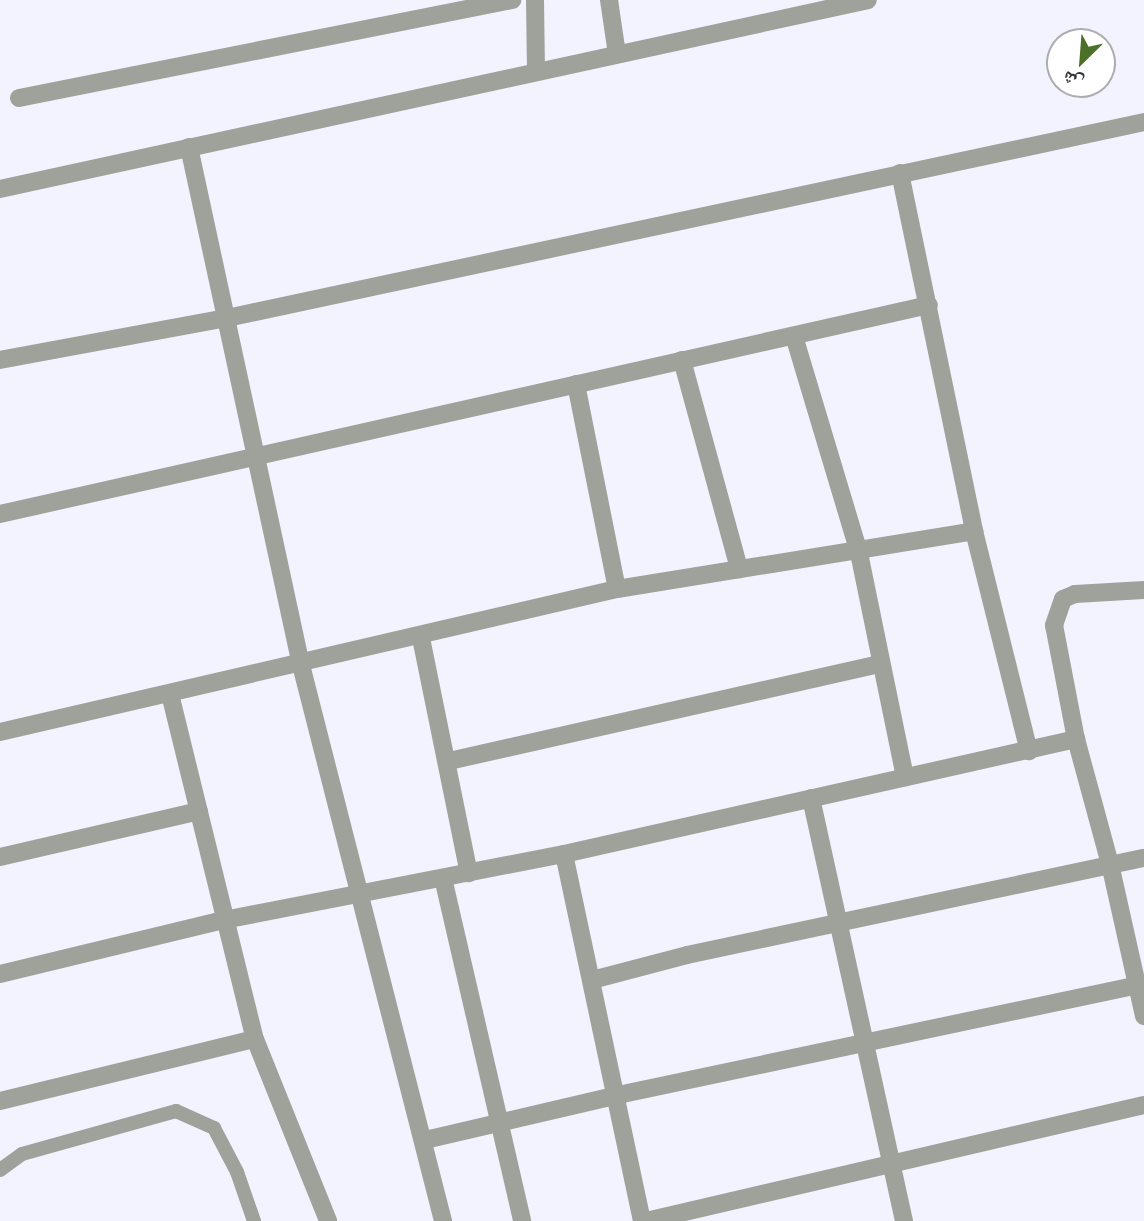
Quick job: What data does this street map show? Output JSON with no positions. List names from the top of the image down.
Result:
{
  "north": "bottom left"
}
